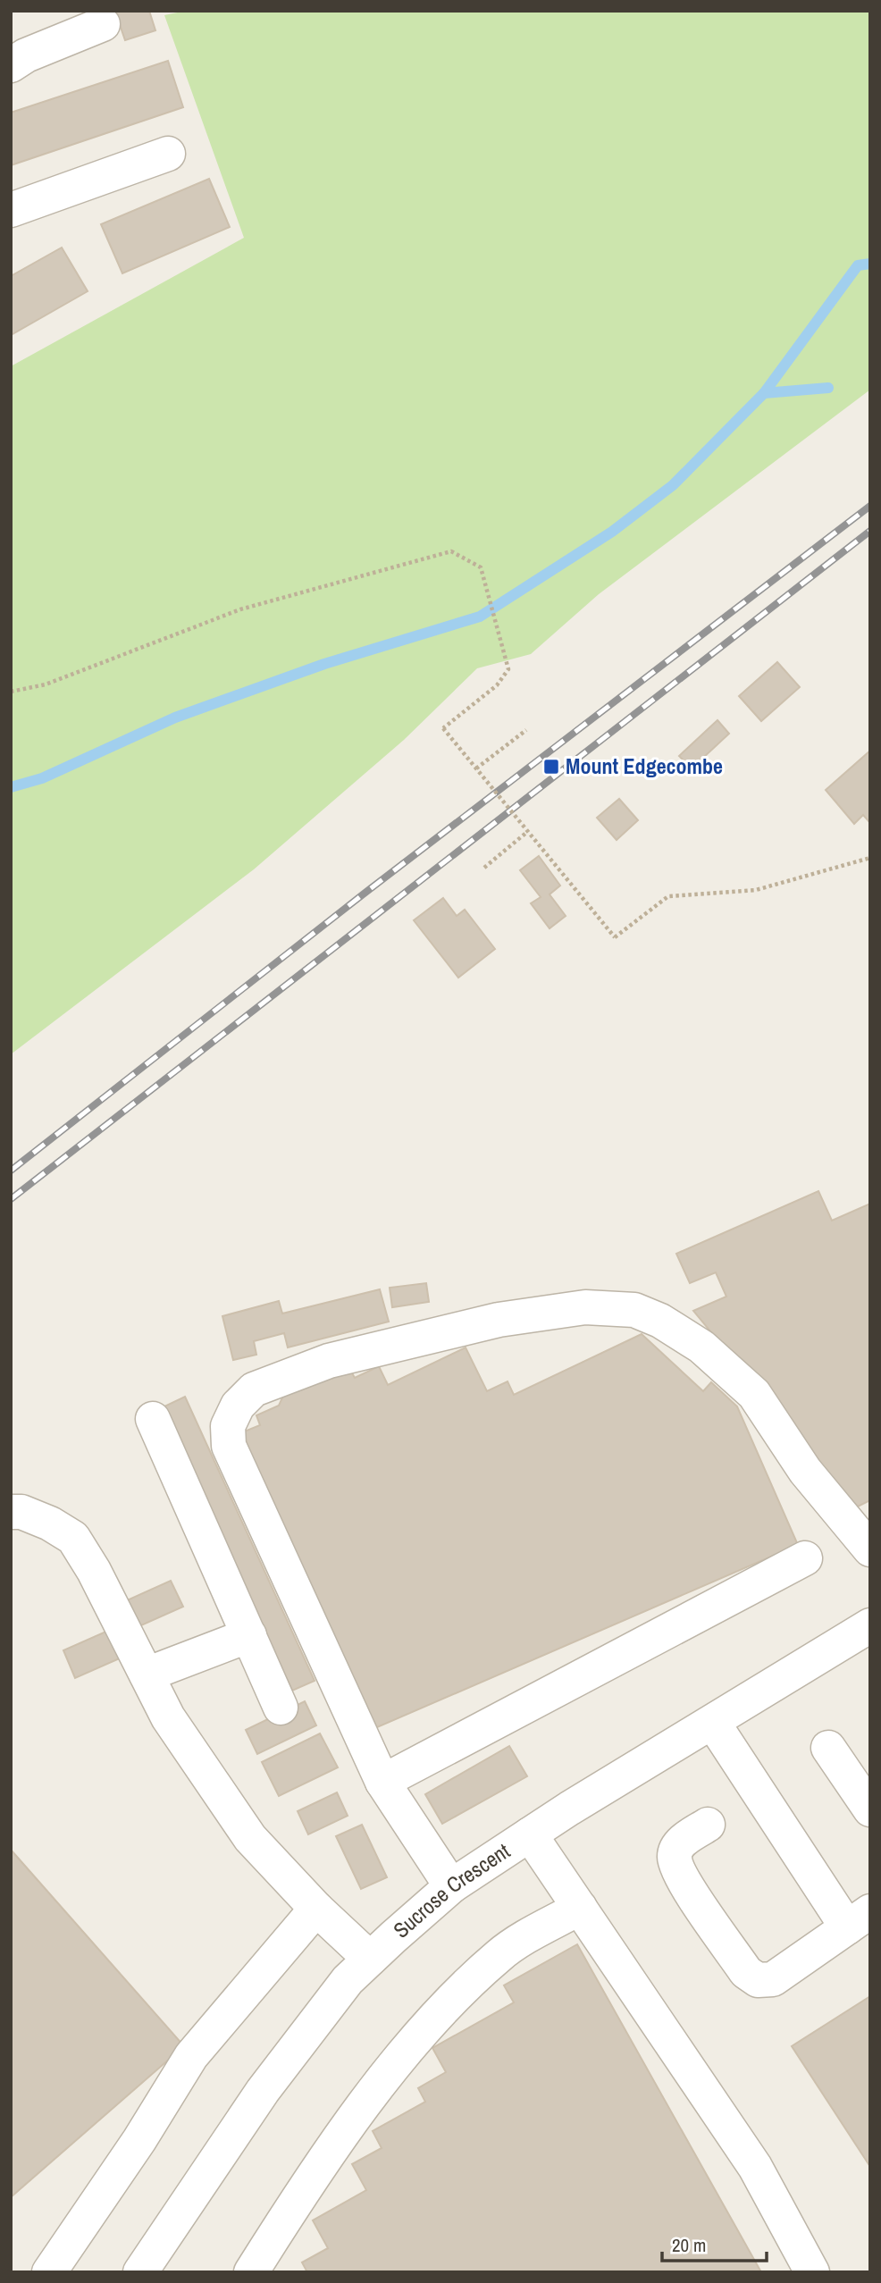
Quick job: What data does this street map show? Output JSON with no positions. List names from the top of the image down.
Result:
{
  "streets": {
    "lane": ["Sucrose Crescent"]
  },
  "places": {
    "transit": ["Mount Edgecombe"]
  },
  "scale_bar": "20 m"
}
